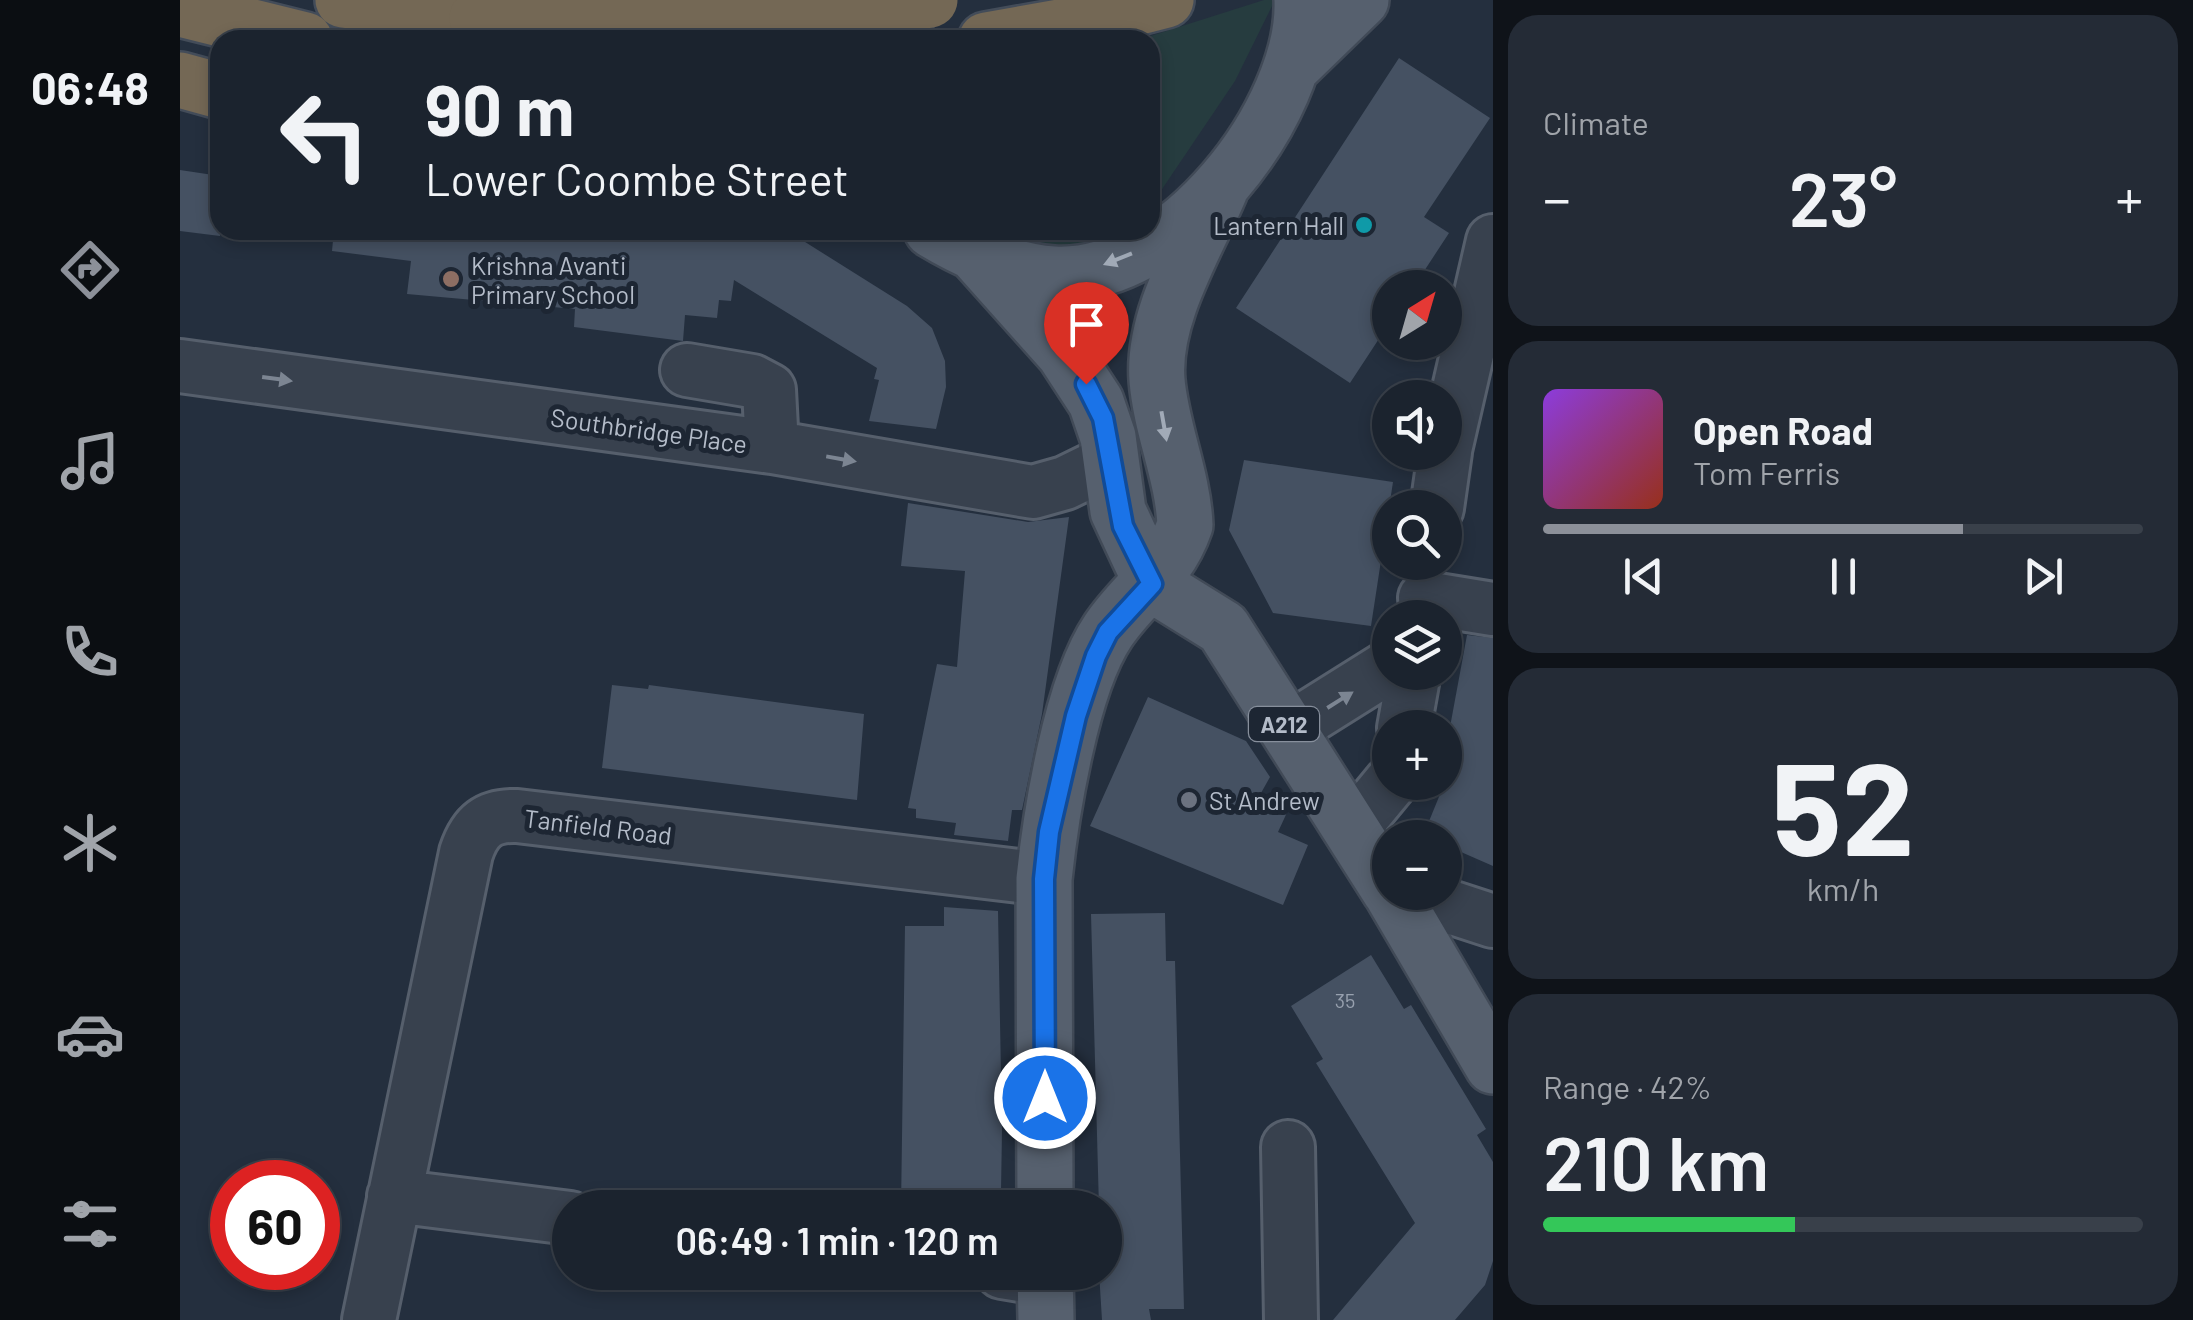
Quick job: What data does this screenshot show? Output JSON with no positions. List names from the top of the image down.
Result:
{
  "streets": {
    "main road": ["A212"],
    "street": ["Southbridge Place", "Tanfield Road"]
  },
  "one_way": ["Southbridge Place"],
  "places": ["Lantern Hall", "Krishna Avanti Primary School", "St Andrew"],
  "house_numbers": ["35"],
  "north": "top right",
  "page": {
    "tabs": "06:48",
    "tile": [
      "Climate",
      ["52", "km/h"],
      ["Range · 42%", "210 km"]
    ],
    "turn": ["90 m", "Lower Coombe Street"],
    "heat": ["−", "23°", "+"],
    "map_buttons": ["+", "−"],
    "song": ["Open Road", "Tom Ferris"],
    "limit": "60",
    "trip": "06:49 · 1 min · 120 m"
  }
}
